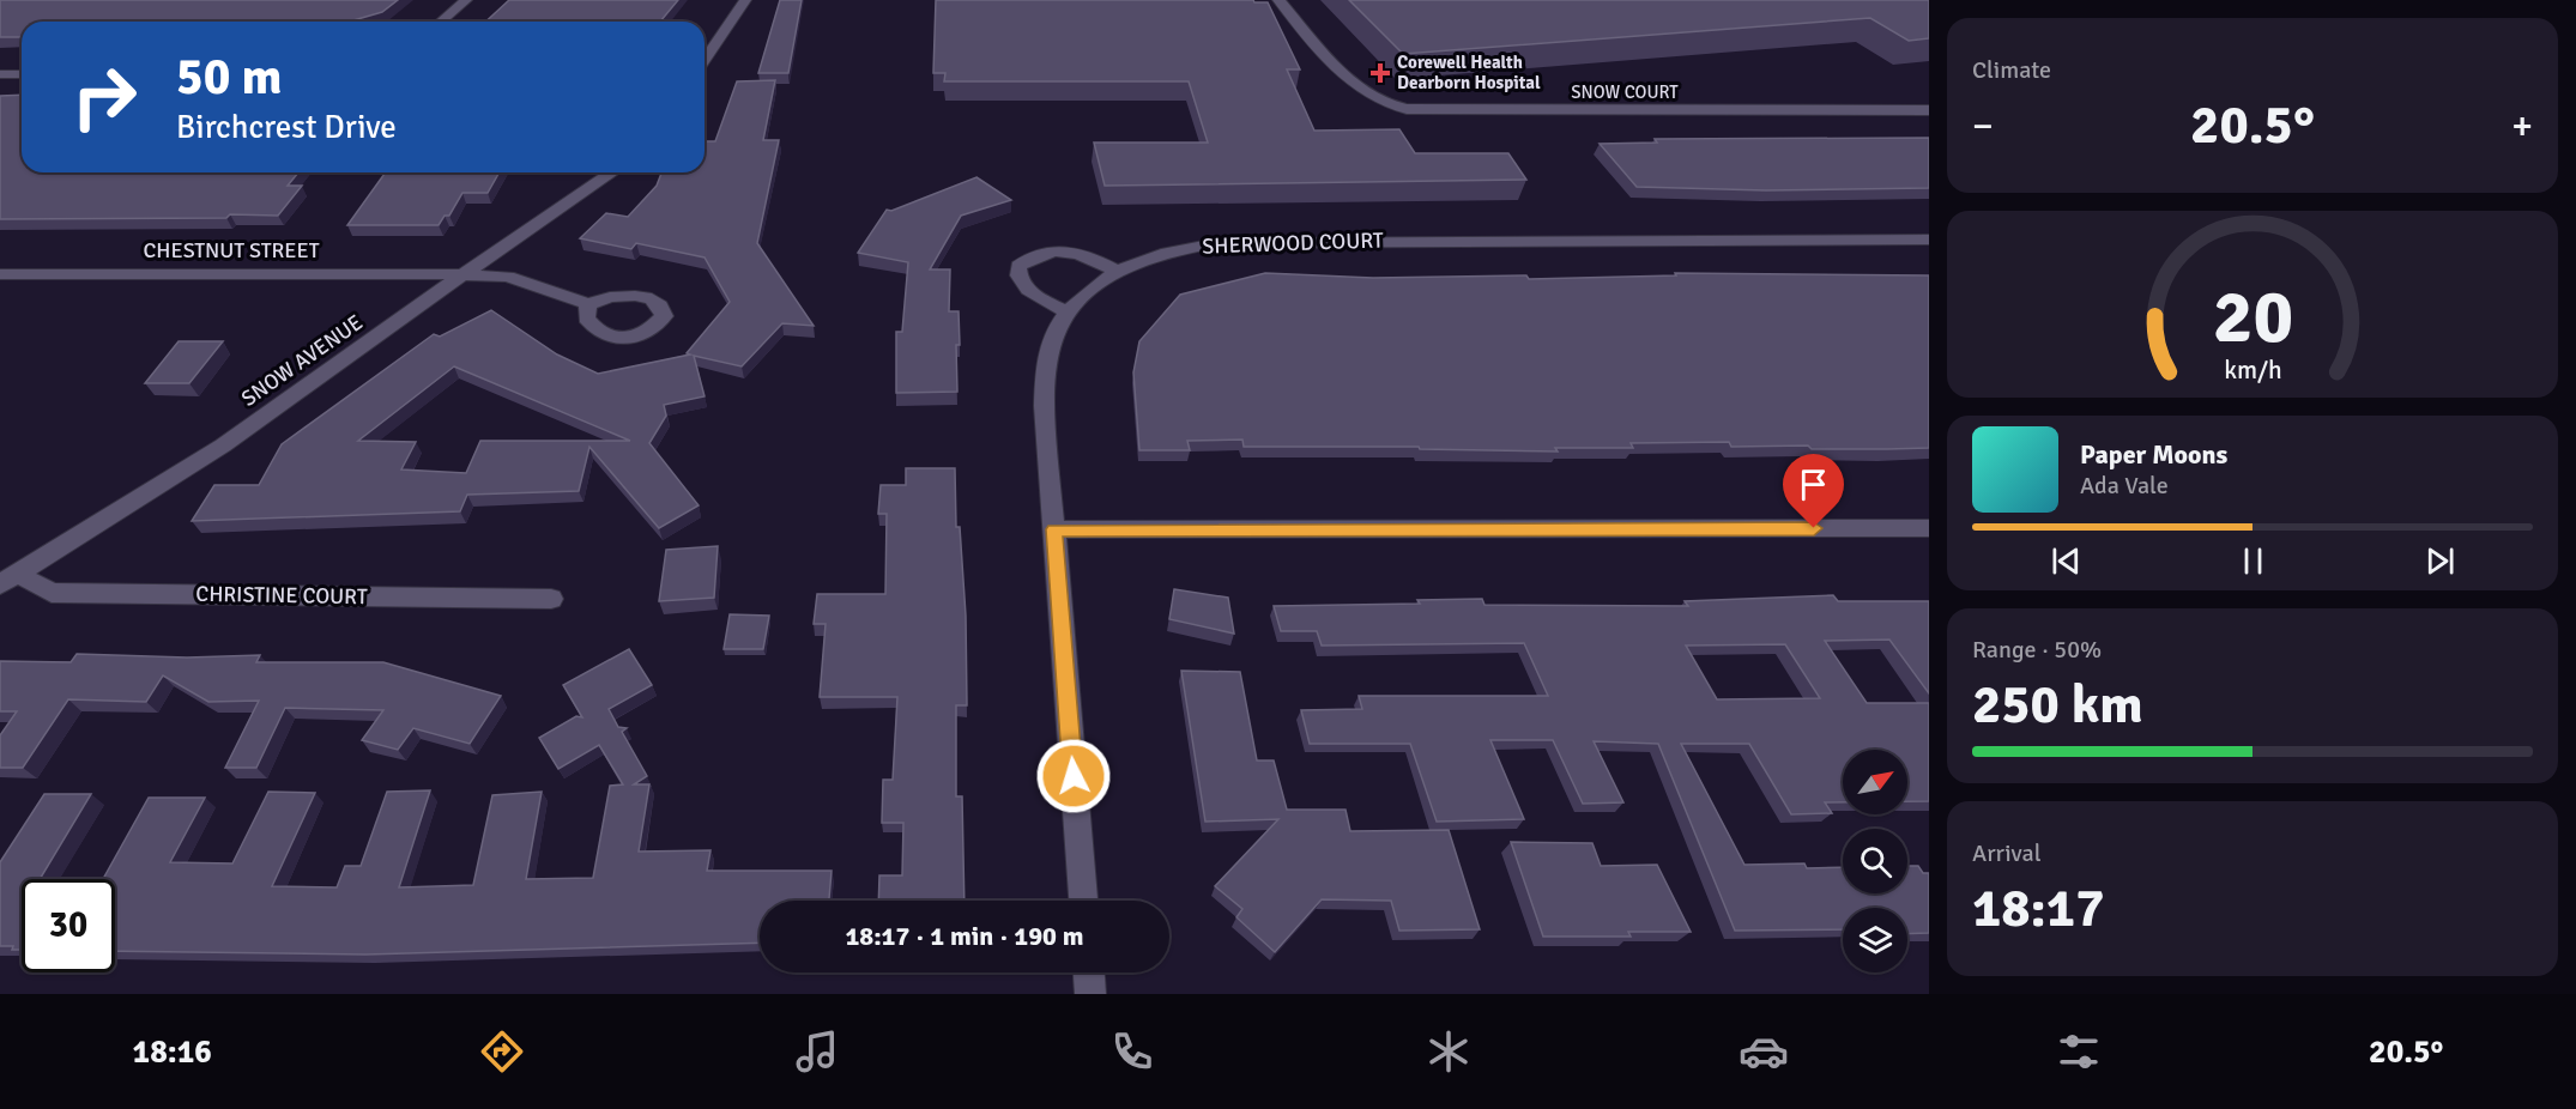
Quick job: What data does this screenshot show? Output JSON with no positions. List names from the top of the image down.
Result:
{
  "streets": {
    "street": [
      "SNOW COURT",
      "SHERWOOD COURT",
      "CHESTNUT STREET",
      "SNOW AVENUE",
      "CHRISTINE COURT"
    ]
  },
  "crossings": [
    ["CHESTNUT STREET", "SNOW AVENUE"],
    ["SNOW AVENUE", "CHRISTINE COURT"]
  ],
  "places": {
    "health": ["Corewell Health Dearborn Hospital"]
  },
  "north": "top right",
  "page": {
    "tile": [
      "Climate",
      ["Range · 50%", "250 km"],
      ["Arrival", "18:17"]
    ],
    "turn": ["50 m", "Birchcrest Drive"],
    "heat": ["−", "20.5°", "+"],
    "song": ["Paper Moons", "Ada Vale"],
    "limit": "30",
    "trip": "18:17 · 1 min · 190 m",
    "tabs": ["18:16", "20.5°"],
    "gauge": ["20", "km/h"]
  }
}
